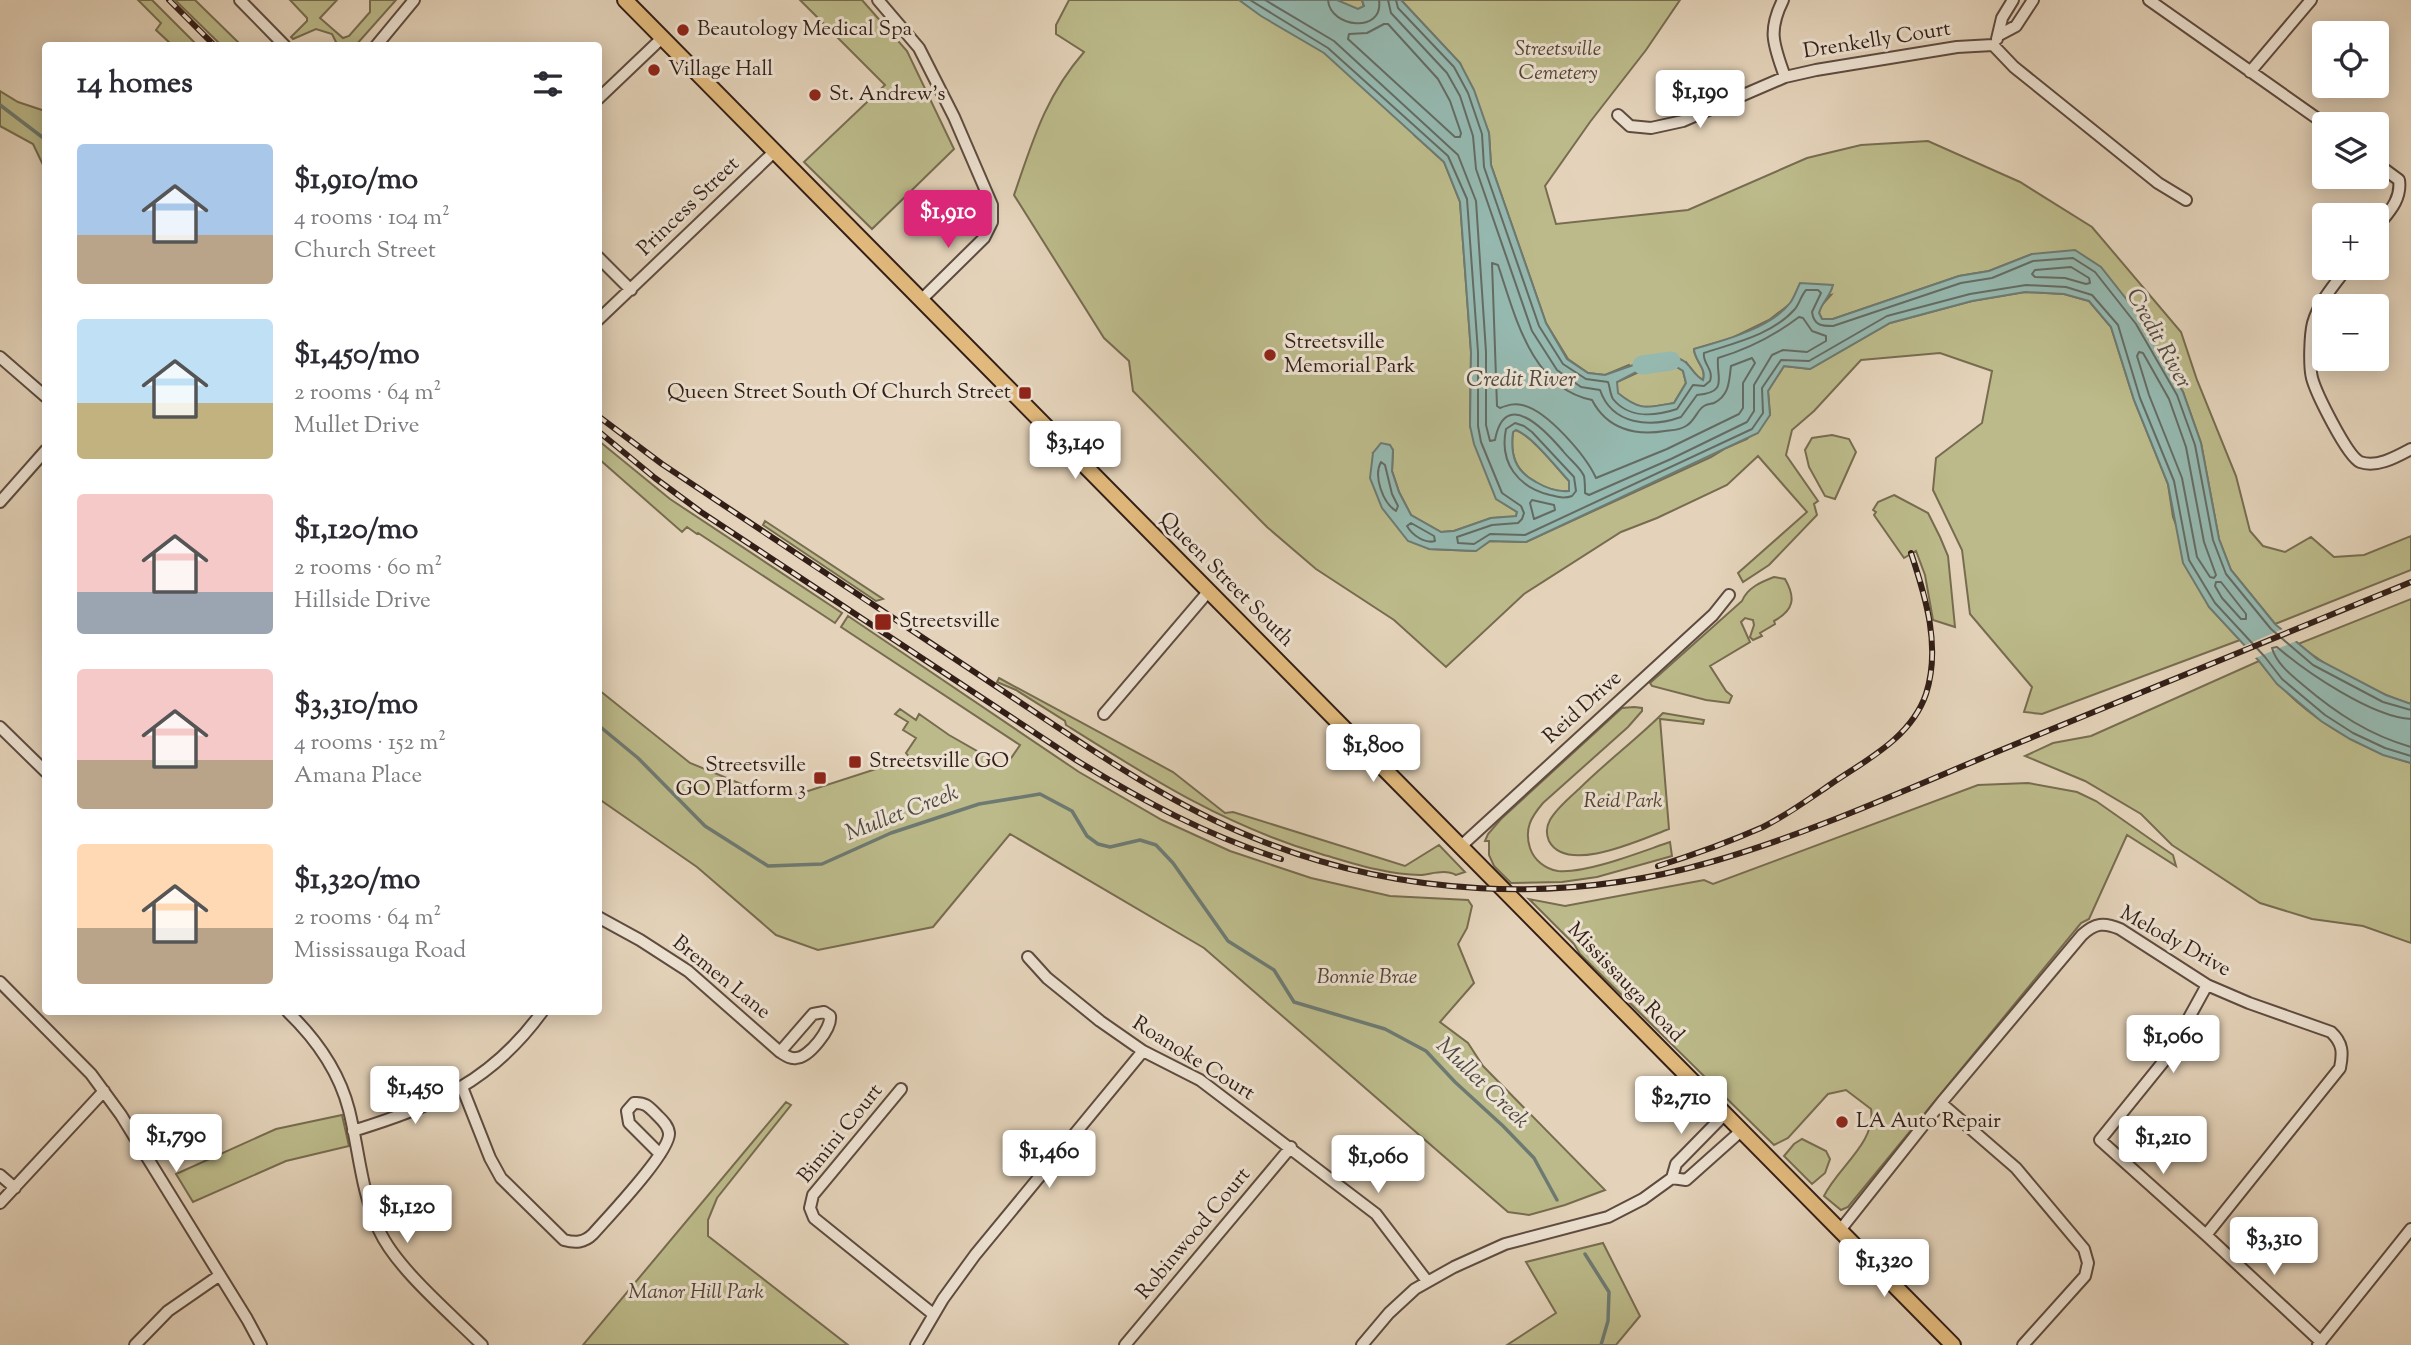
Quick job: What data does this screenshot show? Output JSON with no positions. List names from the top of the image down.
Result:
{
  "streets": {
    "main road": ["Queen Street South", "Mississauga Road"],
    "street": [
      "Drenkelly Court",
      "Princess Street",
      "Reid Drive",
      "Melody Drive",
      "Bremen Lane",
      "Roanoke Court",
      "Bimini Court",
      "Robinwood Court"
    ]
  },
  "crossings": [
    ["Princess Street", "Queen Street South"],
    ["Queen Street South", "Reid Drive"],
    ["Queen Street South", "Mississauga Road"],
    ["Melody Drive", "Mississauga Road"],
    ["Roanoke Court", "Robinwood Court"]
  ],
  "water": ["Credit River", "Mullet Creek"],
  "parks": [
    "Streetsville Cemetery",
    "Reid Park",
    "Bonnie Brae",
    "Manor Hill Park"
  ],
  "places": {
    "other": [
      "Beautology Medical Spa",
      "Village Hall",
      "St. Andrew's",
      "Streetsville Memorial Park",
      "LA Auto Repair"
    ],
    "transit": [
      "Queen Street South Of Church Street",
      "Streetsville",
      "Streetsville GO",
      "Streetsville GO Platform 3"
    ]
  },
  "page": {
    "map_buttons": ["+", "−"],
    "heading": "14 homes",
    "price": [
      "$1,190",
      "$1,910",
      "$3,140",
      "$1,800",
      "$1,060",
      "$1,450",
      "$2,710",
      "$1,790",
      "$1,210",
      "$1,460",
      "$1,060",
      "$1,120",
      "$3,310",
      "$1,320"
    ],
    "list": [
      {
        "name": "$1,910/mo",
        "note": "4 rooms · 104 m² · Church Street"
      },
      {
        "name": "$1,450/mo",
        "note": "2 rooms · 64 m² · Mullet Drive"
      },
      {
        "name": "$1,120/mo",
        "note": "2 rooms · 60 m² · Hillside Drive"
      },
      {
        "name": "$3,310/mo",
        "note": "4 rooms · 152 m² · Amana Place"
      },
      {
        "name": "$1,320/mo",
        "note": "2 rooms · 64 m² · Mississauga Road"
      }
    ]
  }
}
